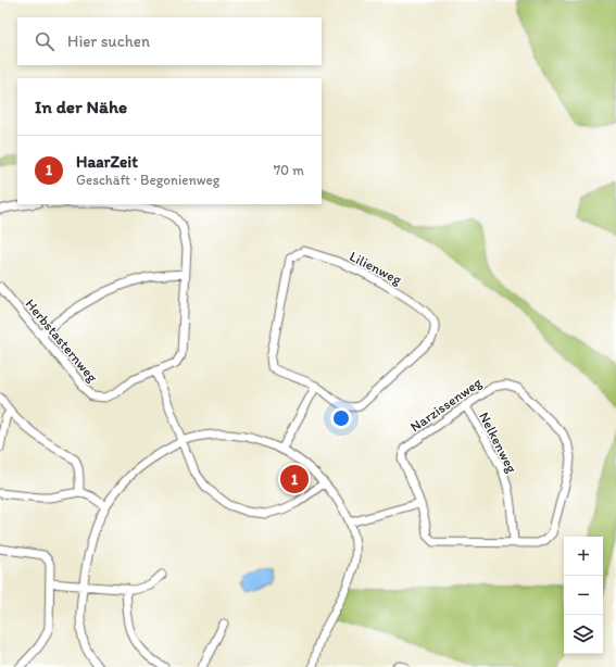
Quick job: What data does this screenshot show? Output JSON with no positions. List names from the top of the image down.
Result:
{
  "streets": {
    "street": [
      "Lilienweg",
      "Herbstasternweg",
      "Narzissenweg",
      "Nelkenweg"
    ]
  },
  "crossings": [
    ["Narzissenweg", "Nelkenweg"]
  ],
  "page": {
    "search": "Hier suchen",
    "heading": "In der Nähe",
    "list": [
      {
        "mark": "1",
        "name": "HaarZeit",
        "note": "Geschäft · Begonienweg",
        "value": "70 m"
      }
    ],
    "pins": "1",
    "map_buttons": ["+", "−"]
  }
}
